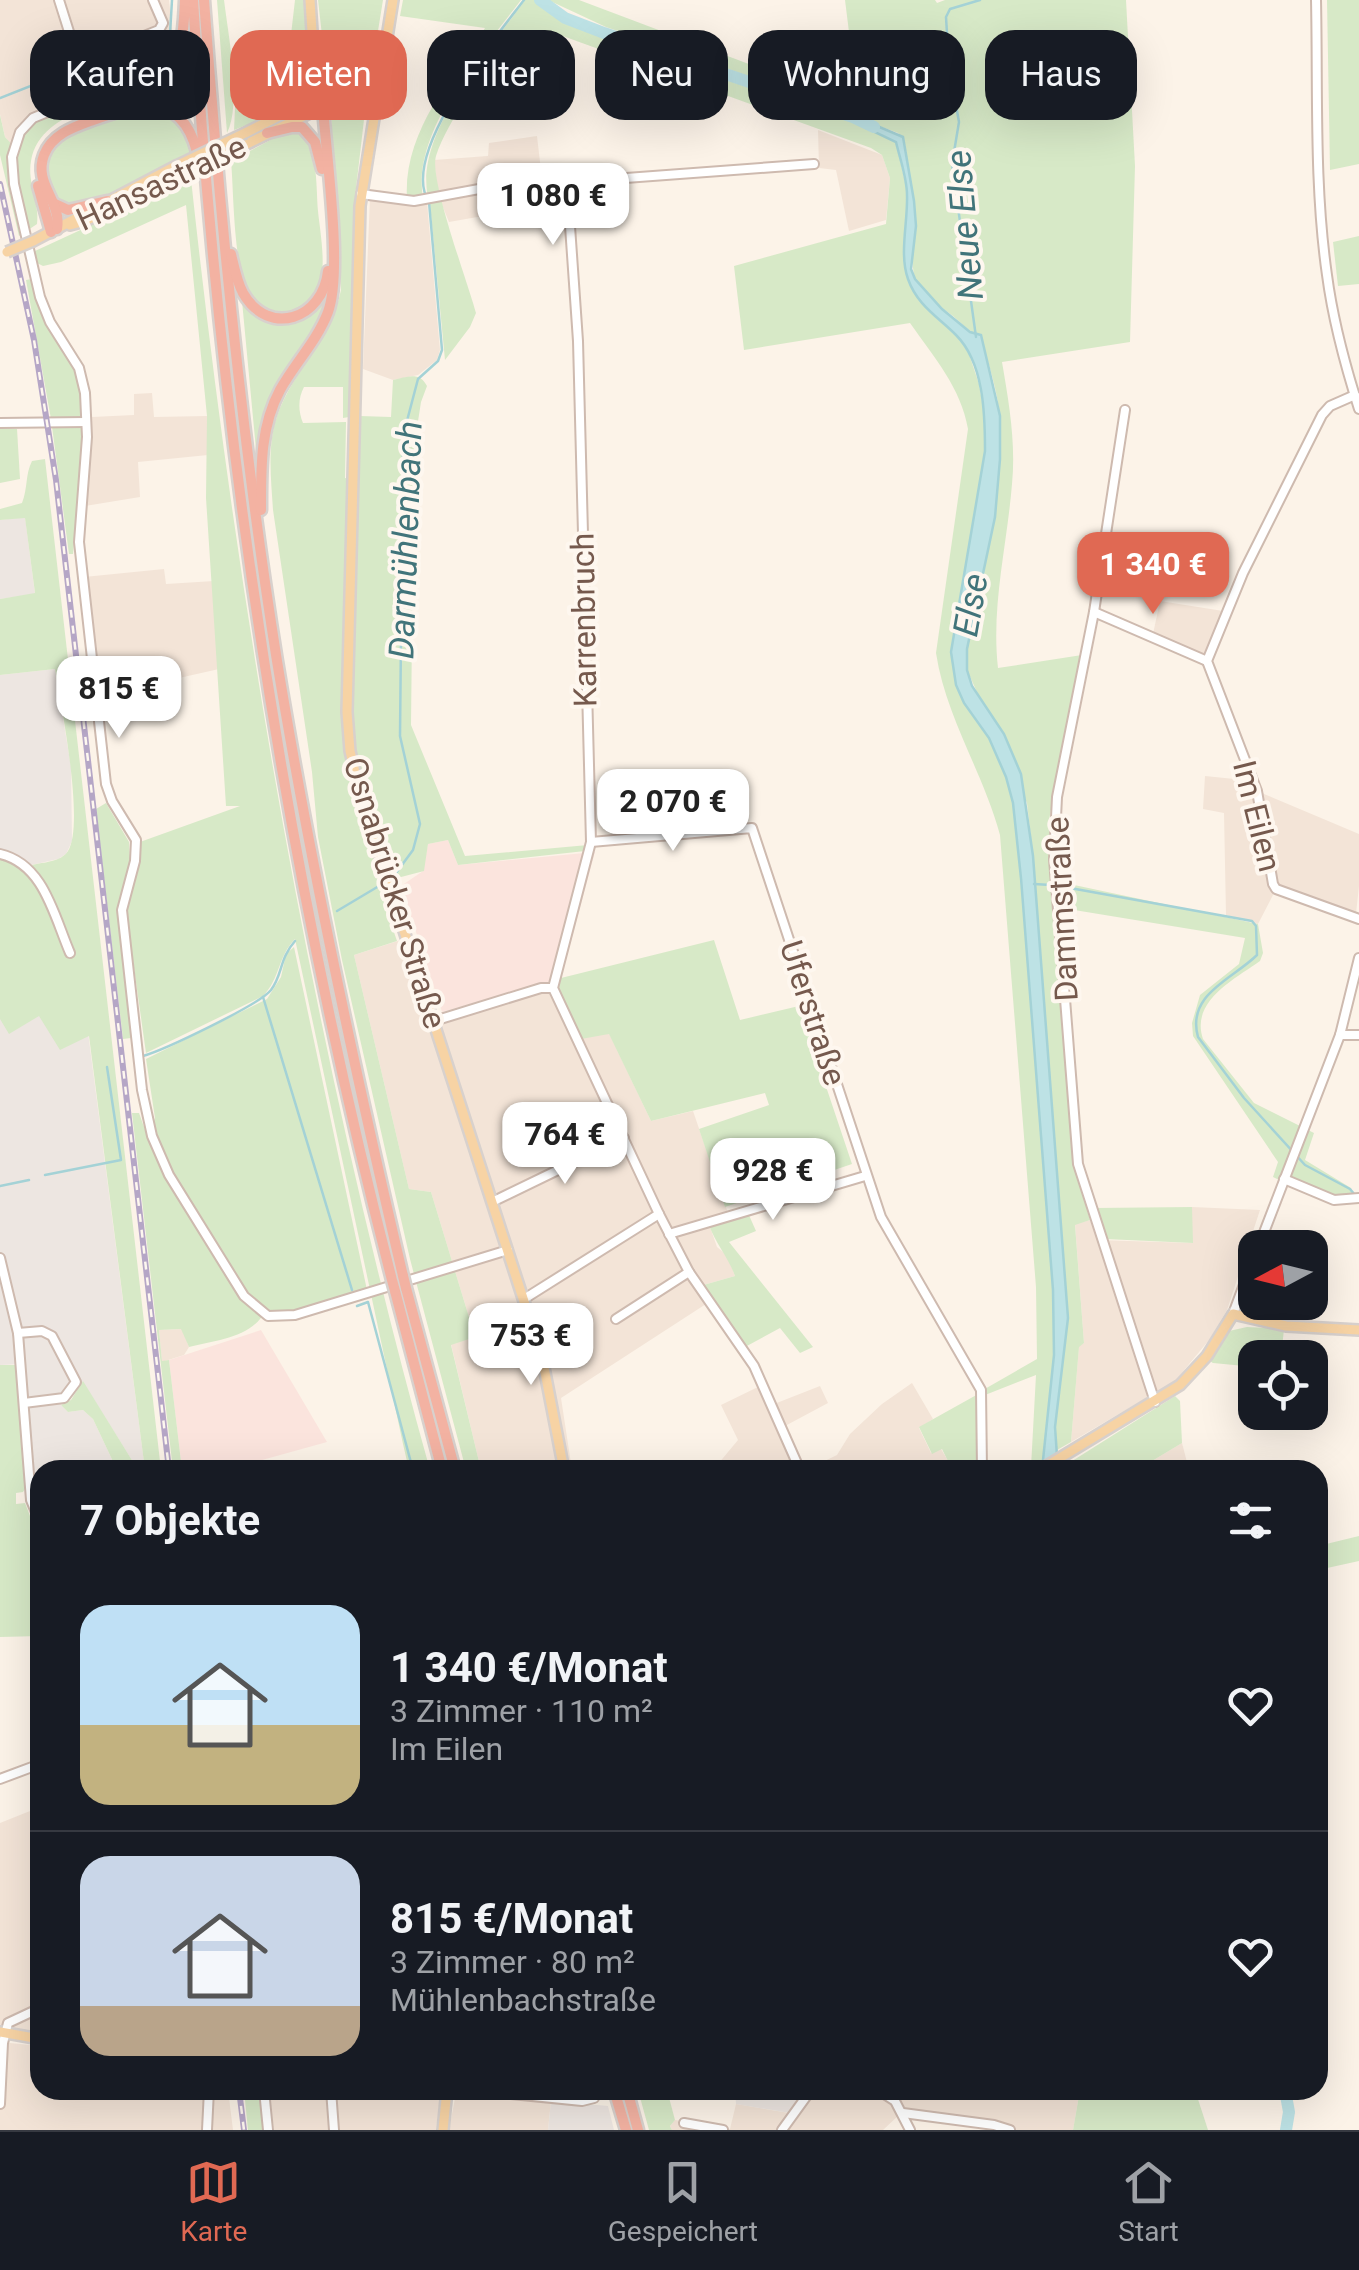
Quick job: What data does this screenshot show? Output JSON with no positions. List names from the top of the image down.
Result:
{
  "streets": {
    "main road": ["Hansastraße", "Osnabrücker Straße"],
    "street": [
      "Karrenbruch",
      "Im Eilen",
      "Dammstraße",
      "Uferstraße"
    ]
  },
  "crossings": [
    ["Karrenbruch", "Uferstraße"]
  ],
  "water": ["Neue Else", "Darmühlenbach", "Else"],
  "north": "left",
  "page": {
    "chip": [
      "Kaufen",
      "Mieten",
      "Filter",
      "Neu",
      "Wohnung",
      "Haus"
    ],
    "price": [
      "1 080 €",
      "1 340 €",
      "815 €",
      "2 070 €",
      "764 €",
      "928 €",
      "753 €"
    ],
    "heading": "7 Objekte",
    "list": [
      {
        "name": "1 340 €/Monat",
        "note": "3 Zimmer · 110 m² · Im Eilen"
      },
      {
        "name": "815 €/Monat",
        "note": "3 Zimmer · 80 m² · Mühlenbachstraße"
      }
    ],
    "tabs": ["Karte", "Gespeichert", "Start"]
  }
}
